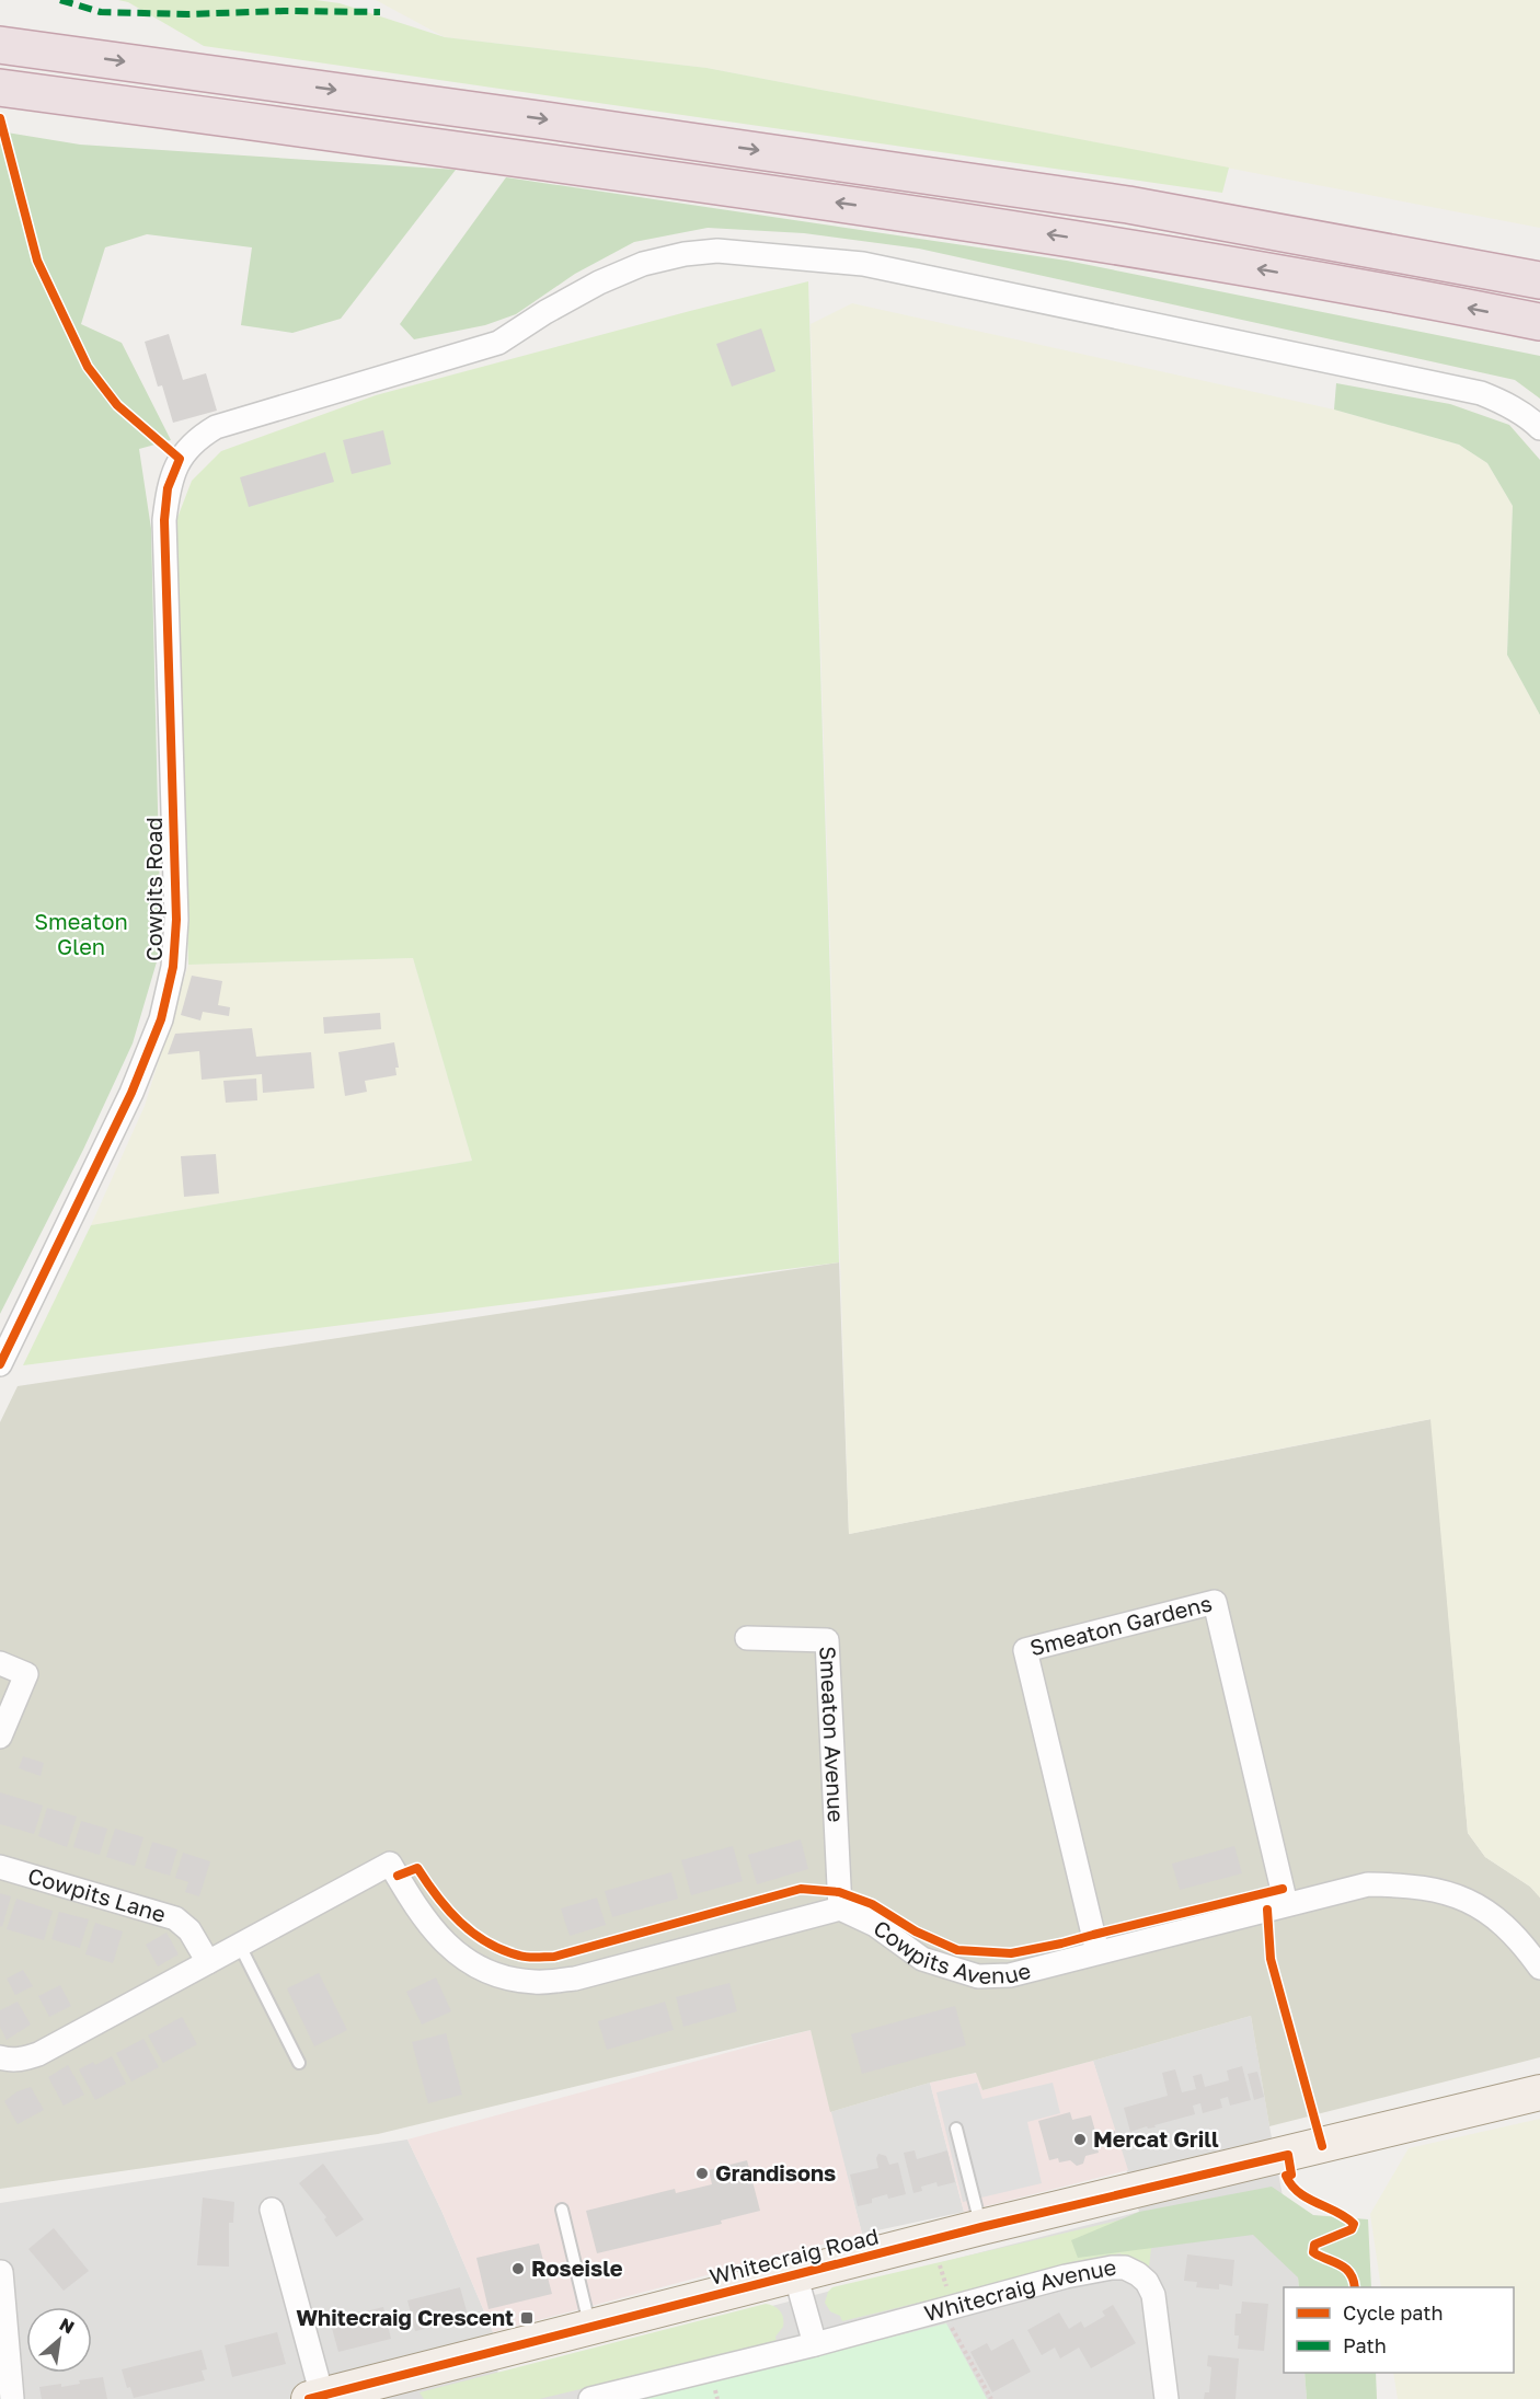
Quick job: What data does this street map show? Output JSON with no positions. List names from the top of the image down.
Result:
{
  "streets": {
    "main road": ["Whitecraig Road"],
    "street": [
      "Cowpits Road",
      "Smeaton Gardens",
      "Smeaton Avenue",
      "Cowpits Lane",
      "Cowpits Avenue",
      "Whitecraig Avenue"
    ]
  },
  "crossings": [
    ["Smeaton Gardens", "Cowpits Avenue"],
    ["Smeaton Avenue", "Cowpits Avenue"]
  ],
  "parks": ["Smeaton Glen"],
  "places": {
    "other": ["Mercat Grill", "Grandisons", "Roseisle"],
    "transit": ["Whitecraig Crescent"]
  },
  "legend": ["Cycle path", "Path"],
  "north": "top right"
}
